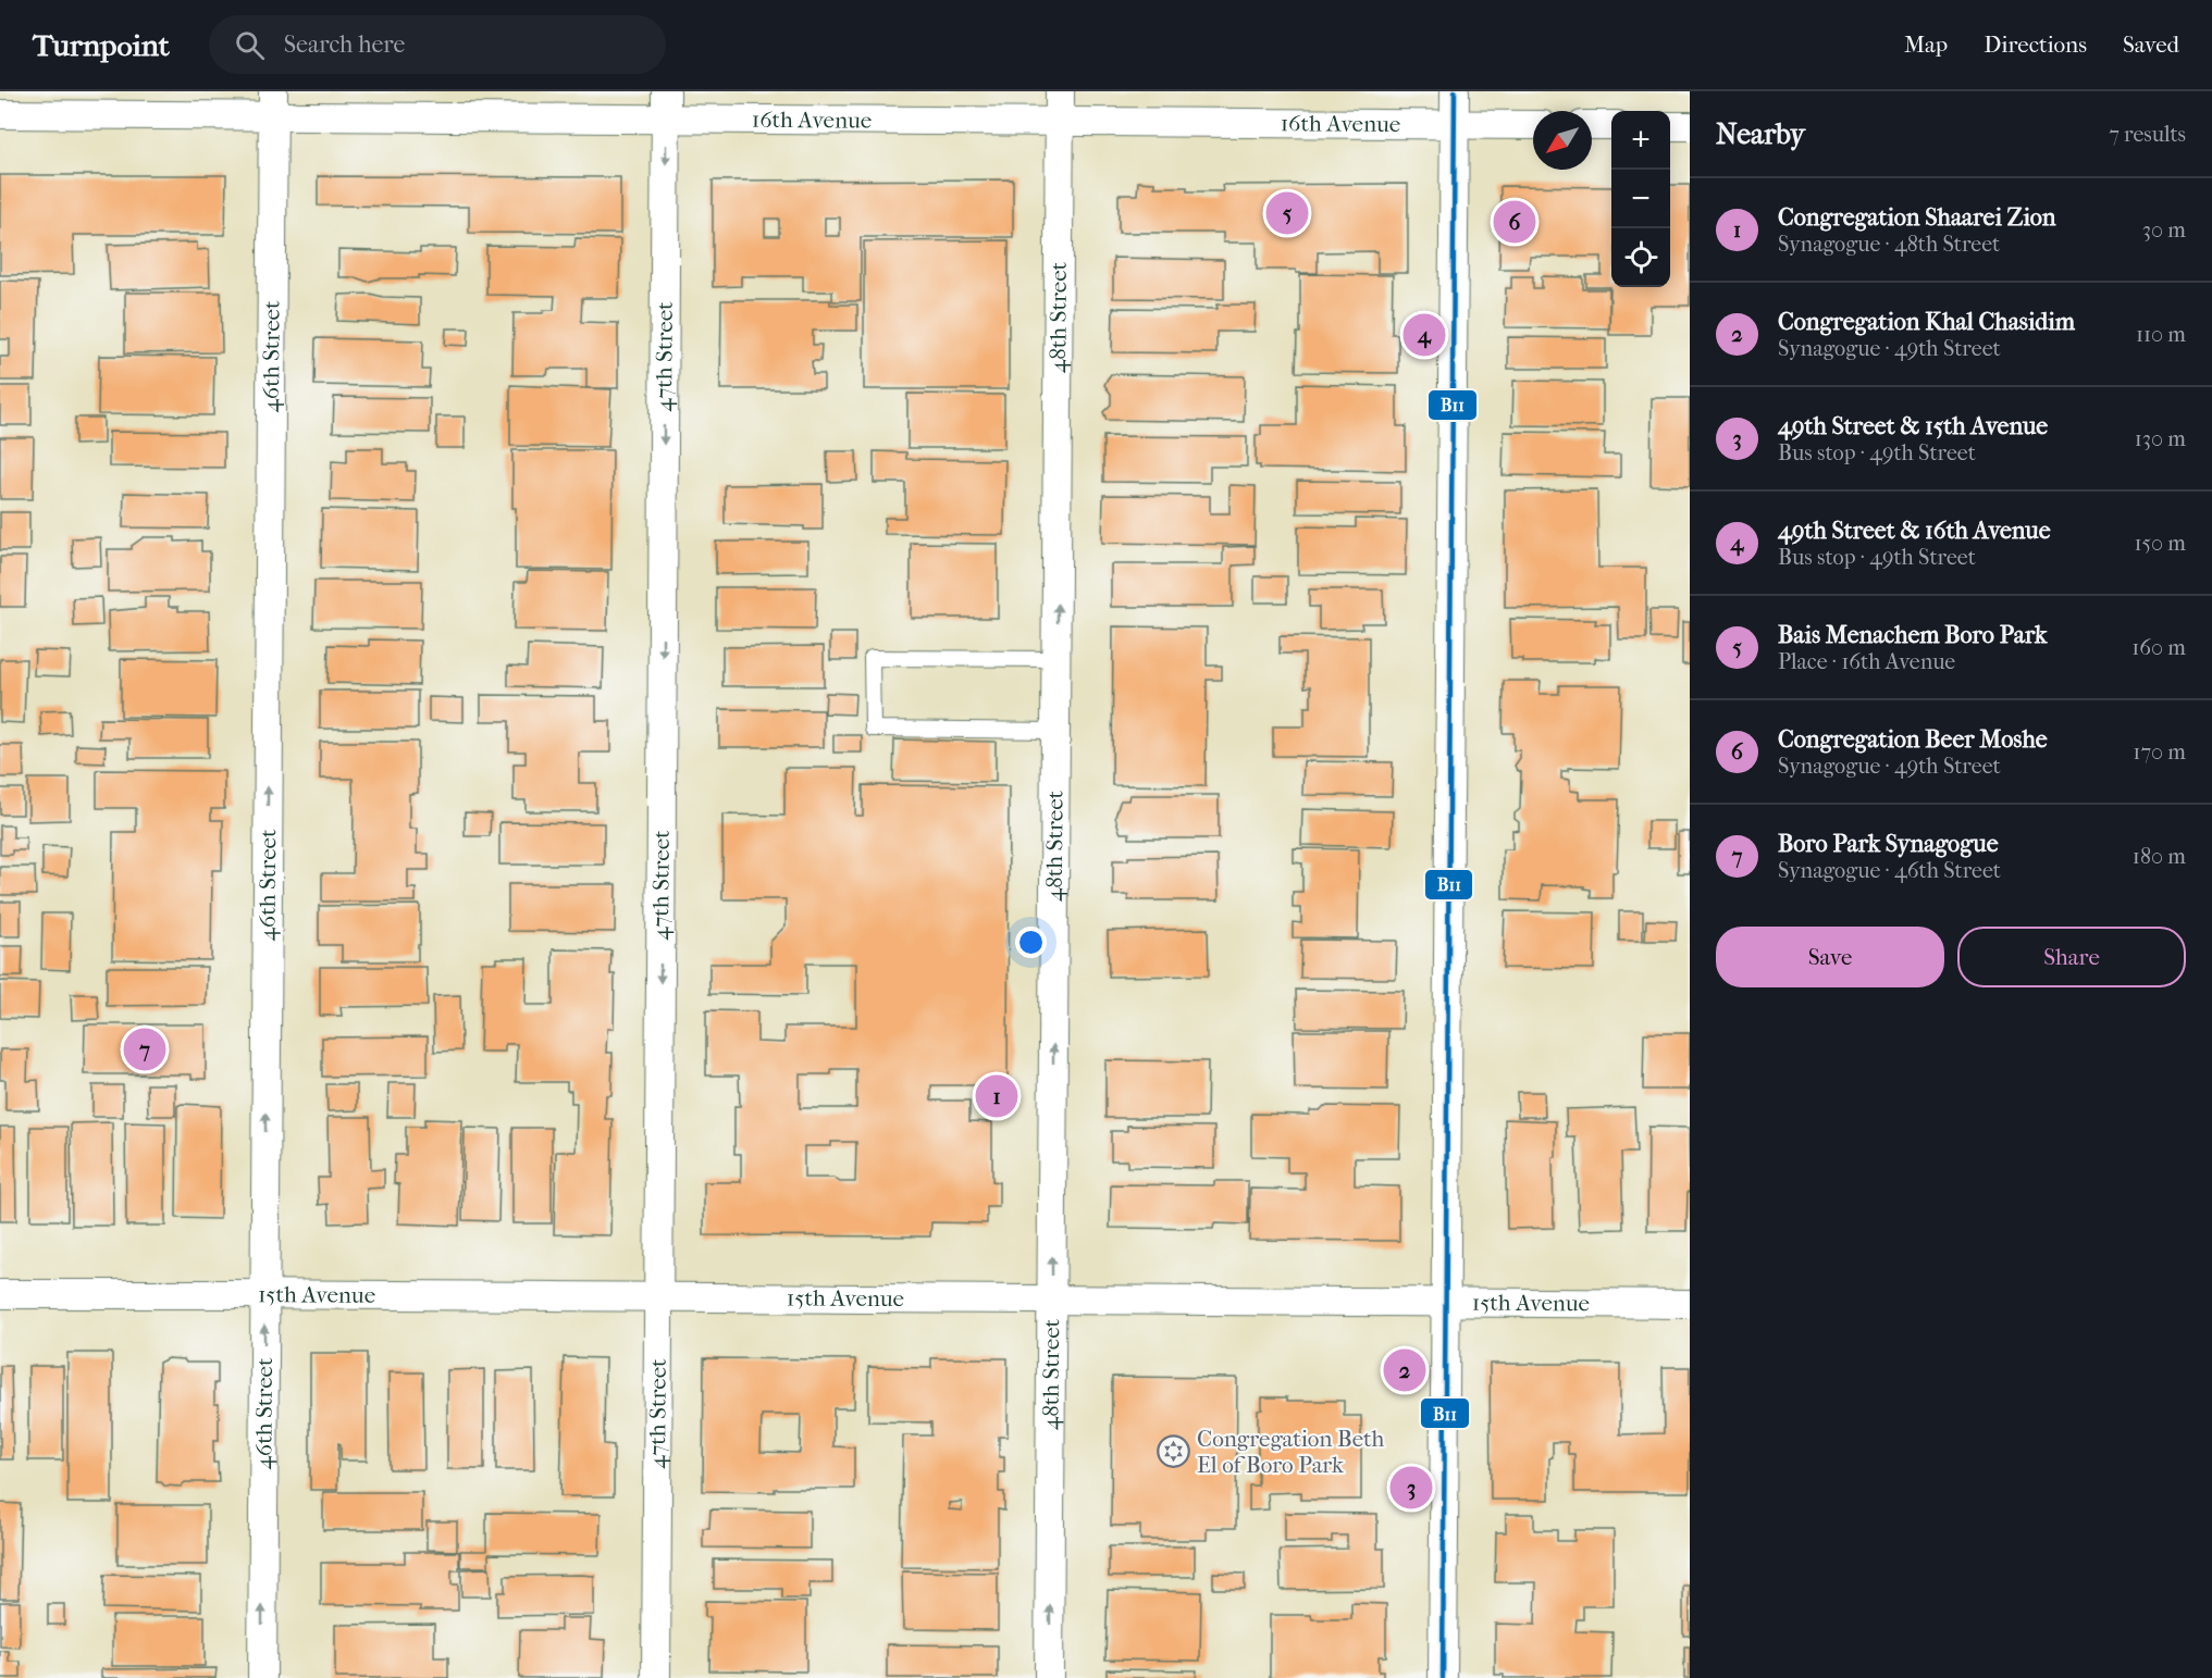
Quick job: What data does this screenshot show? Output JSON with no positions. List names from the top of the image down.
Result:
{
  "streets": {
    "street": [
      "16th Avenue",
      "48th Street",
      "46th Street",
      "47th Street",
      "15th Avenue"
    ]
  },
  "crossings": [
    ["16th Avenue", "48th Street"],
    ["16th Avenue", "46th Street"],
    ["16th Avenue", "47th Street"],
    ["48th Street", "15th Avenue"],
    ["46th Street", "15th Avenue"],
    ["47th Street", "15th Avenue"]
  ],
  "one_way": ["48th Street", "46th Street", "47th Street"],
  "places": {
    "synagogue": ["Congregation Beth El of Boro Park"]
  },
  "lines": ["transit line B11"],
  "north": "bottom left",
  "page": {
    "header": "Turnpoint",
    "search": "Search here",
    "nav": ["Map", "Directions", "Saved"],
    "heading": ["Nearby", "7 results"],
    "map_buttons": ["+", "−"],
    "list": [
      {
        "mark": "1",
        "name": "Congregation Shaarei Zion",
        "note": "Synagogue · 48th Street",
        "value": "30 m"
      },
      {
        "mark": "2",
        "name": "Congregation Khal Chasidim",
        "note": "Synagogue · 49th Street",
        "value": "110 m"
      },
      {
        "mark": "3",
        "name": "49th Street & 15th Avenue",
        "note": "Bus stop · 49th Street",
        "value": "130 m"
      },
      {
        "mark": "4",
        "name": "49th Street & 16th Avenue",
        "note": "Bus stop · 49th Street",
        "value": "150 m"
      },
      {
        "mark": "5",
        "name": "Bais Menachem Boro Park",
        "note": "Place · 16th Avenue",
        "value": "160 m"
      },
      {
        "mark": "6",
        "name": "Congregation Beer Moshe",
        "note": "Synagogue · 49th Street",
        "value": "170 m"
      },
      {
        "mark": "7",
        "name": "Boro Park Synagogue",
        "note": "Synagogue · 46th Street",
        "value": "180 m"
      }
    ],
    "pins": [
      "5",
      "6",
      "4",
      "7",
      "1",
      "2",
      "3"
    ],
    "buttons": ["Save", "Share"]
  }
}
